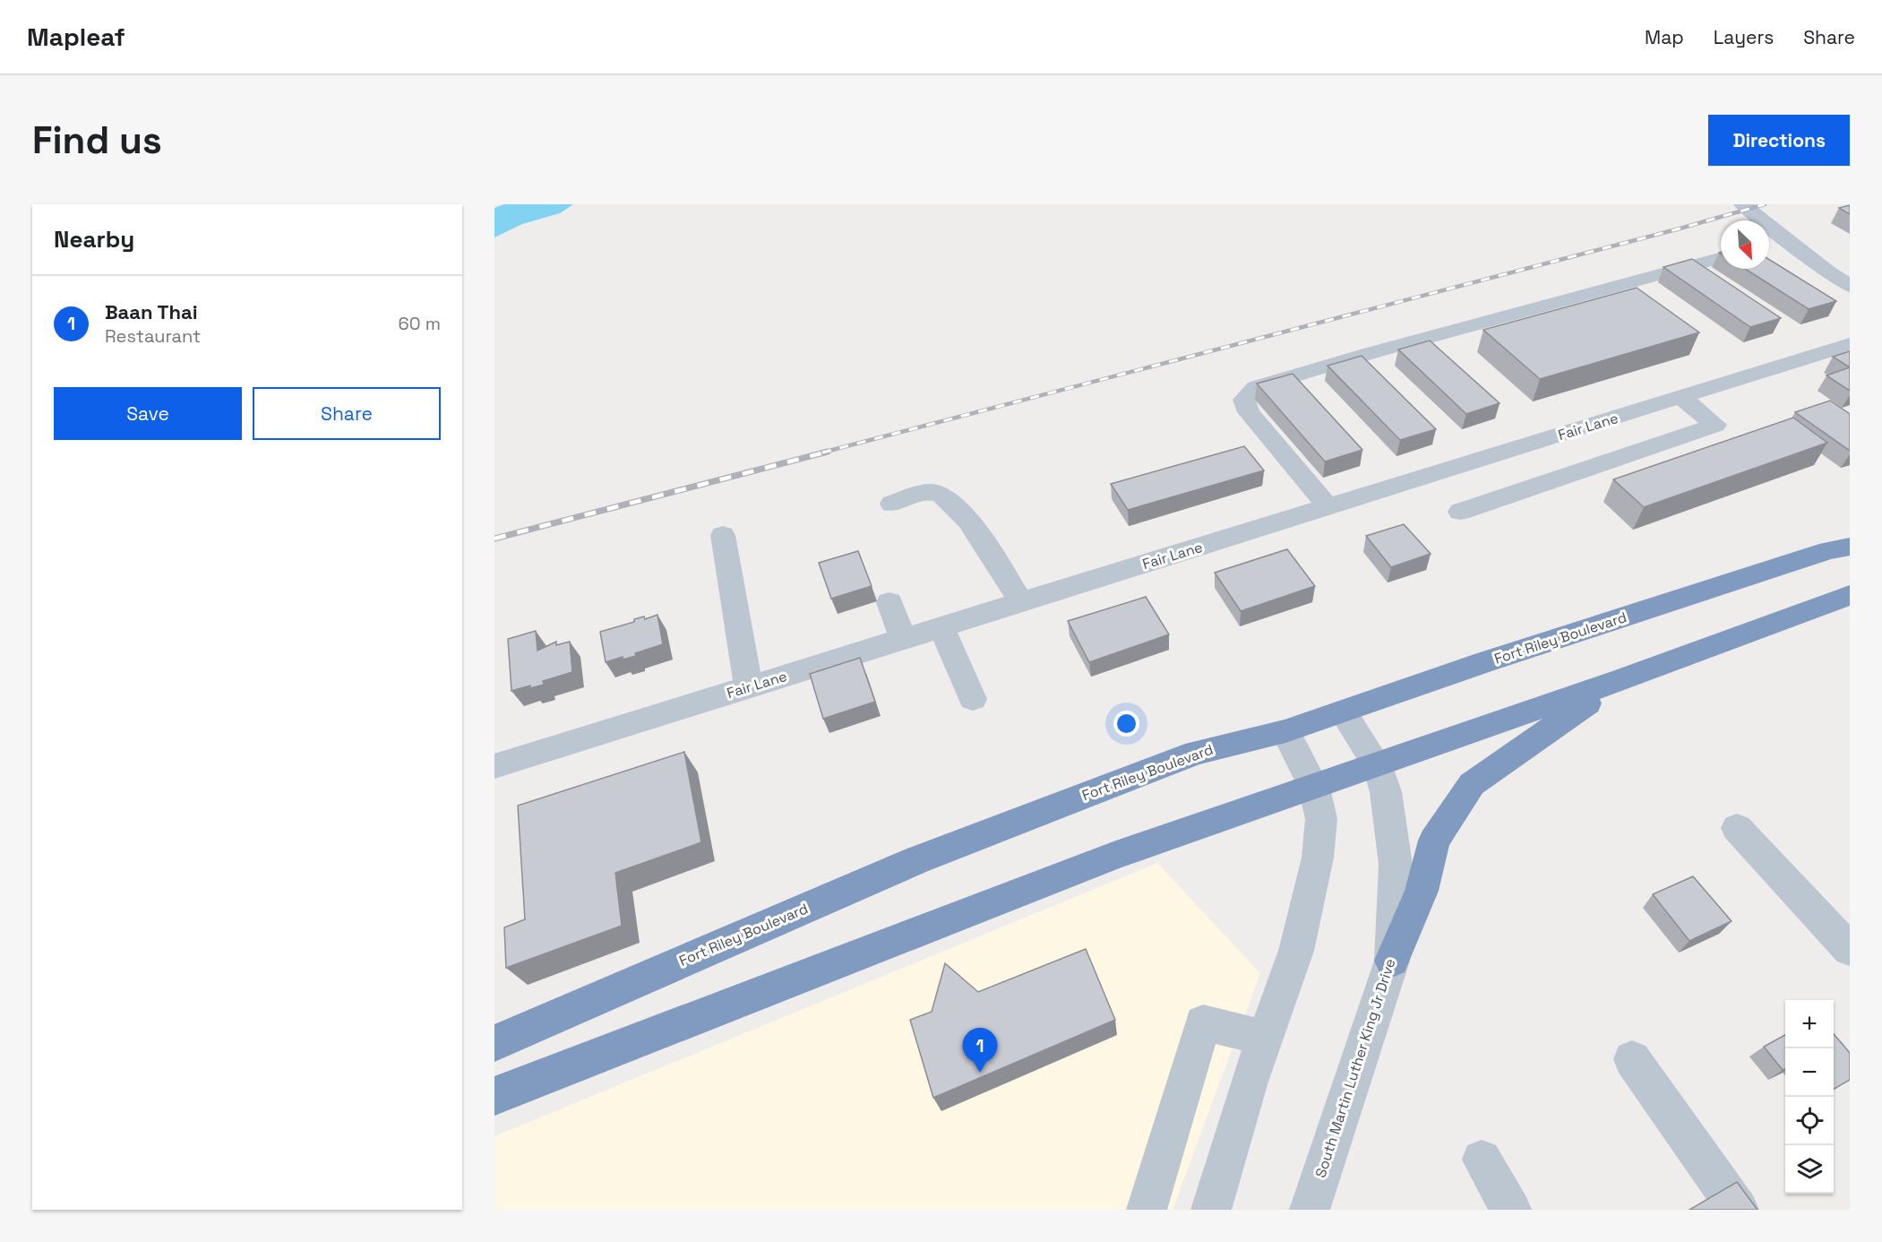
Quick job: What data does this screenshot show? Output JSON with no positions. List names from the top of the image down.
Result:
{
  "streets": {
    "highway": ["Fort Riley Boulevard"],
    "street": ["Fair Lane", "South Martin Luther King Jr Drive"]
  },
  "crossings": [
    ["Fort Riley Boulevard", "South Martin Luther King Jr Drive"]
  ],
  "north": "bottom right",
  "page": {
    "header": "Mapleaf",
    "nav": ["Map", "Layers", "Share"],
    "buttons": [
      "Directions",
      ["Save", "Share"]
    ],
    "title": "Find us",
    "heading": "Nearby",
    "list": [
      {
        "mark": "1",
        "name": "Baan Thai",
        "note": "Restaurant",
        "value": "60 m"
      }
    ],
    "map_buttons": ["+", "−"],
    "pins": "1"
  }
}
